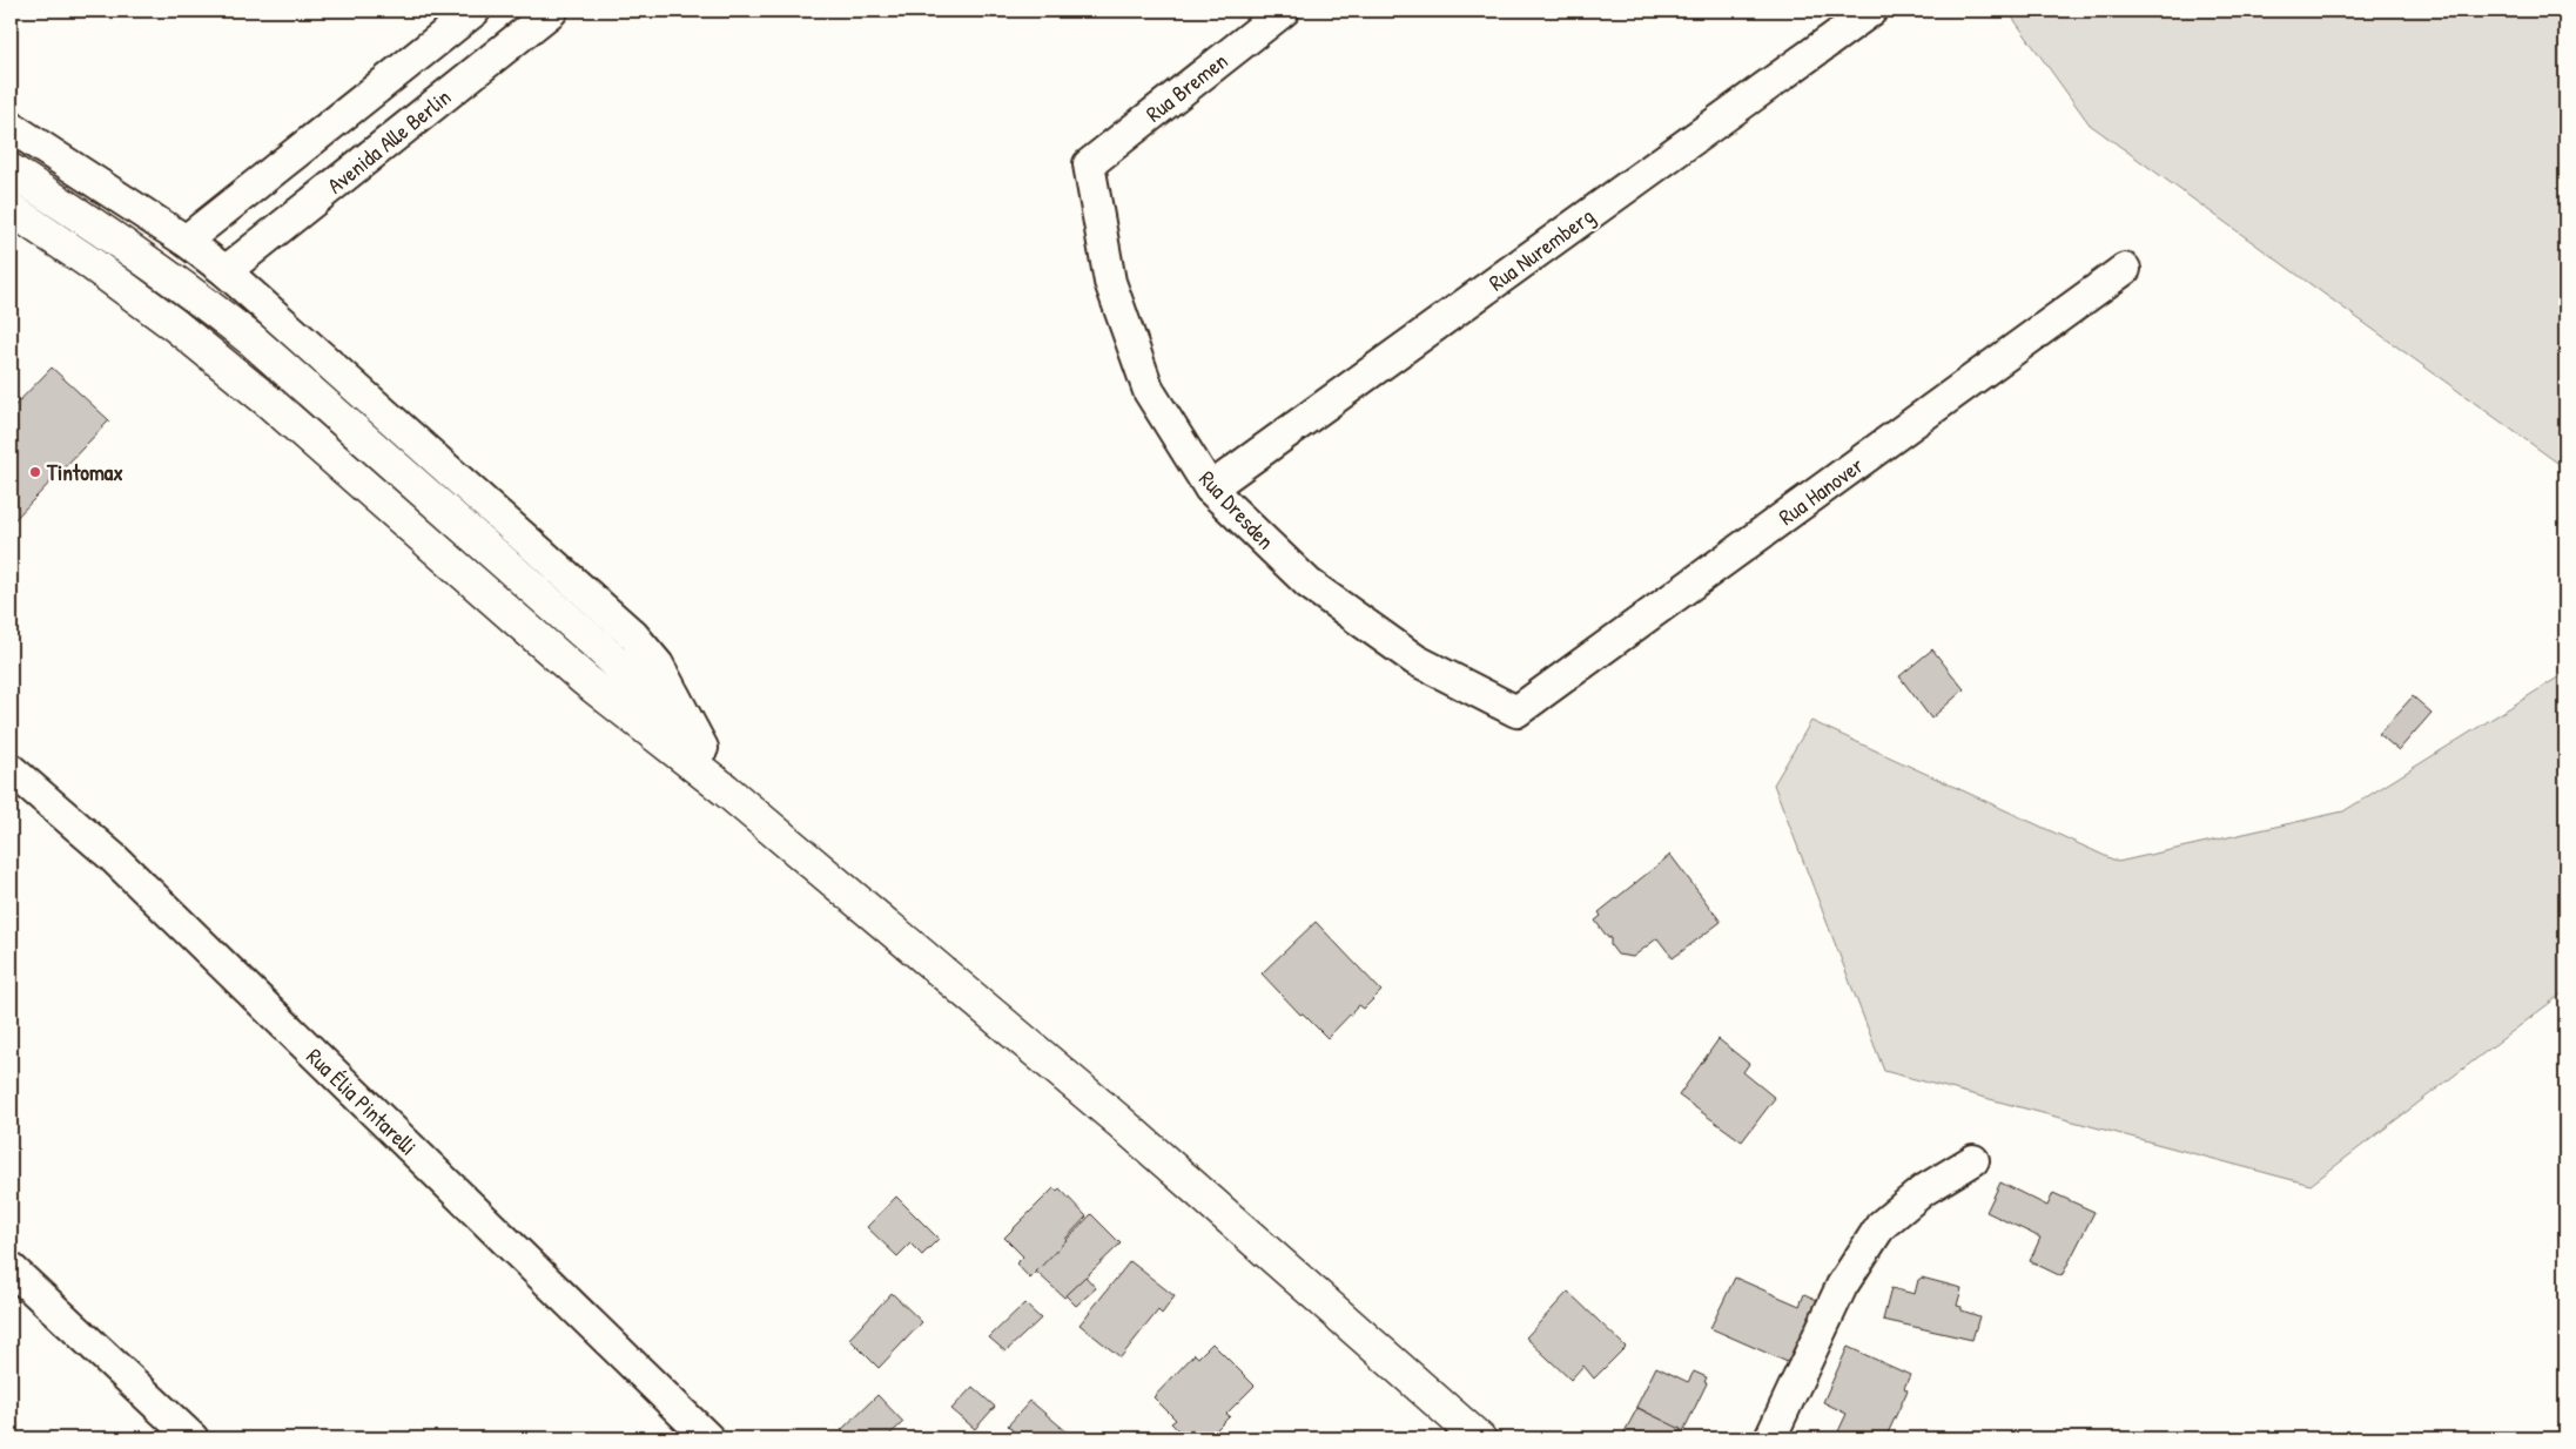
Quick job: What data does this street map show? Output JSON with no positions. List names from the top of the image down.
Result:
{
  "streets": {
    "street": [
      "Rua Bremen",
      "Avenida Alle Berlin",
      "Rua Nuremberg",
      "Rua Hanover",
      "Rua Dresden",
      "Rua Élia Pintarelli"
    ]
  },
  "crossings": [
    ["Rua Bremen", "Rua Dresden"],
    ["Rua Nuremberg", "Rua Dresden"],
    ["Rua Hanover", "Rua Dresden"]
  ],
  "places": ["Tintomax"]
}
